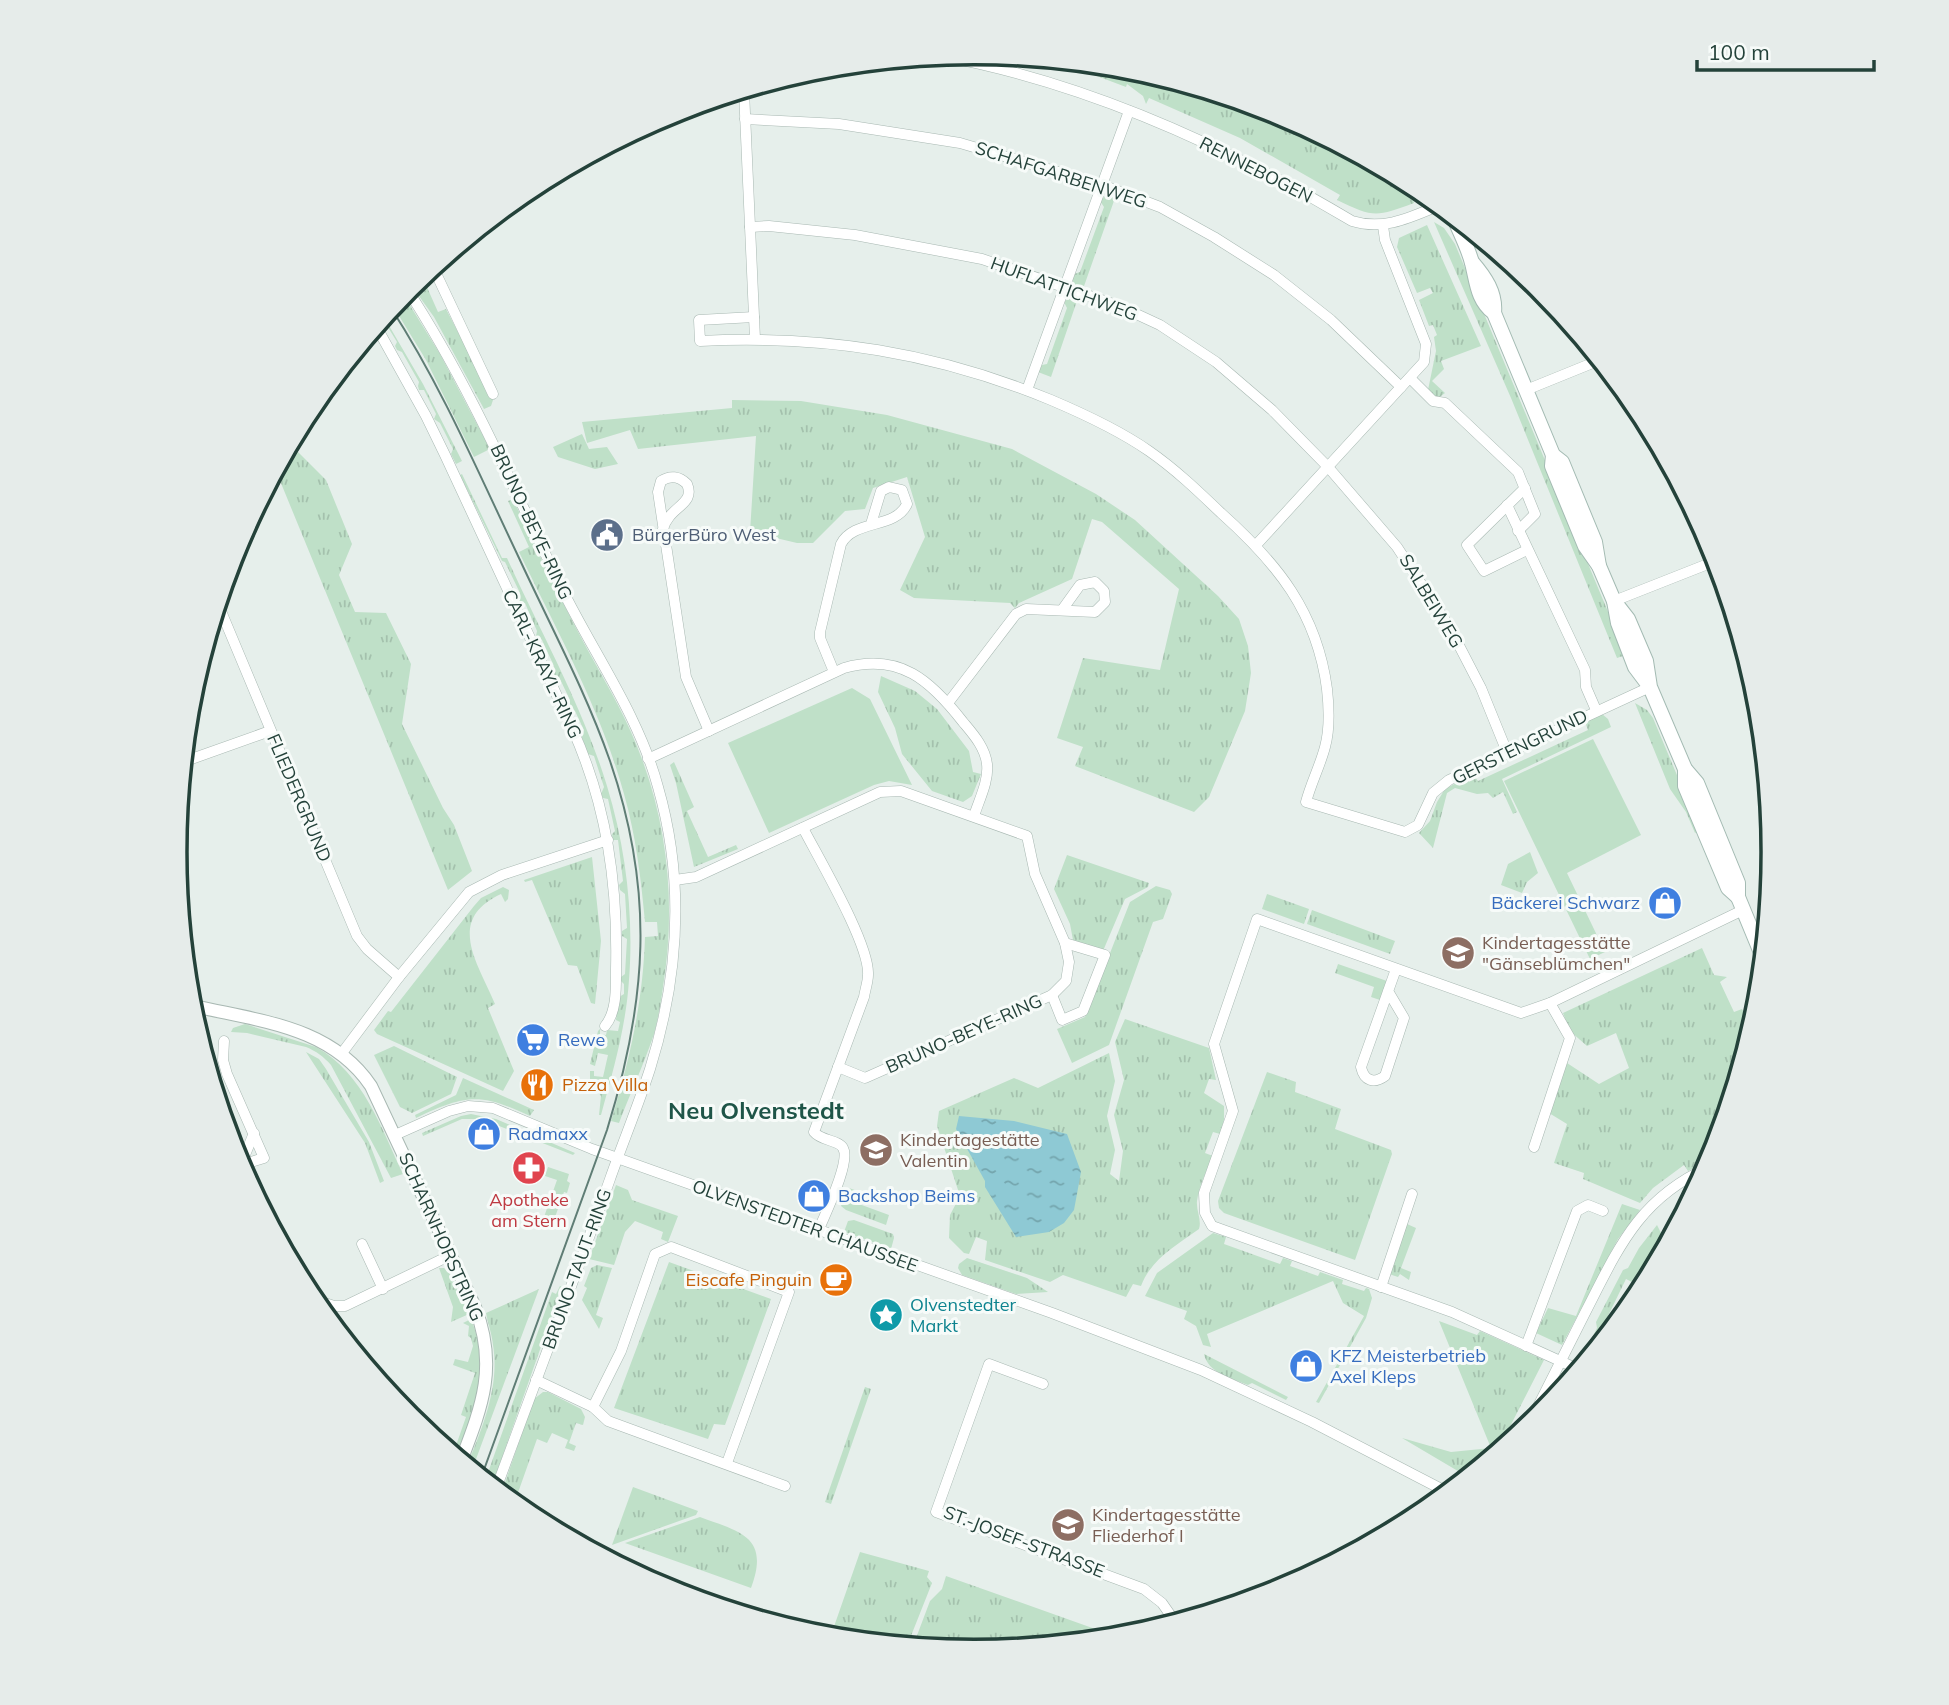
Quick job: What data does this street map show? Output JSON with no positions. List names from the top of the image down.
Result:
{
  "streets": {
    "street": [
      "RENNEBOGEN",
      "SCHAFGARBENWEG",
      "HUFLATTICHWEG",
      "BRUNO-BEYE-RING",
      "SALBEIWEG",
      "CARL-KRAYL-RING",
      "GERSTENGRUND",
      "FLIEDERGRUND",
      "OLVENSTEDTER CHAUSSEE",
      "SCHARNHORSTRING",
      "BRUNO-TAUT-RING",
      "ST.-JOSEF-STRASSE"
    ]
  },
  "crossings": [
    ["HUFLATTICHWEG", "SALBEIWEG"],
    ["BRUNO-BEYE-RING", "OLVENSTEDTER CHAUSSEE"],
    ["BRUNO-BEYE-RING", "BRUNO-TAUT-RING"],
    ["SALBEIWEG", "GERSTENGRUND"],
    ["OLVENSTEDTER CHAUSSEE", "SCHARNHORSTRING"],
    ["OLVENSTEDTER CHAUSSEE", "BRUNO-TAUT-RING"]
  ],
  "districts": ["Neu Olvenstedt"],
  "places": {
    "public building": ["BürgerBüro West"],
    "shop": [
      "Bäckerei Schwarz",
      "Radmaxx",
      "Backshop Beims",
      "KFZ Meisterbetrieb Axel Kleps"
    ],
    "school or university": ["Kindertagesstätte \"Gänseblümchen\"", "Kindertagestätte Valentin", "Kindertagesstätte Fliederhof I"],
    "supermarket": ["Rewe"],
    "restaurant": ["Pizza Villa"],
    "pharmacy": ["Apotheke am Stern"],
    "cafe": ["Eiscafe Pinguin"],
    "place": ["Olvenstedter Markt"]
  },
  "scale_bar": "100 m"
}
